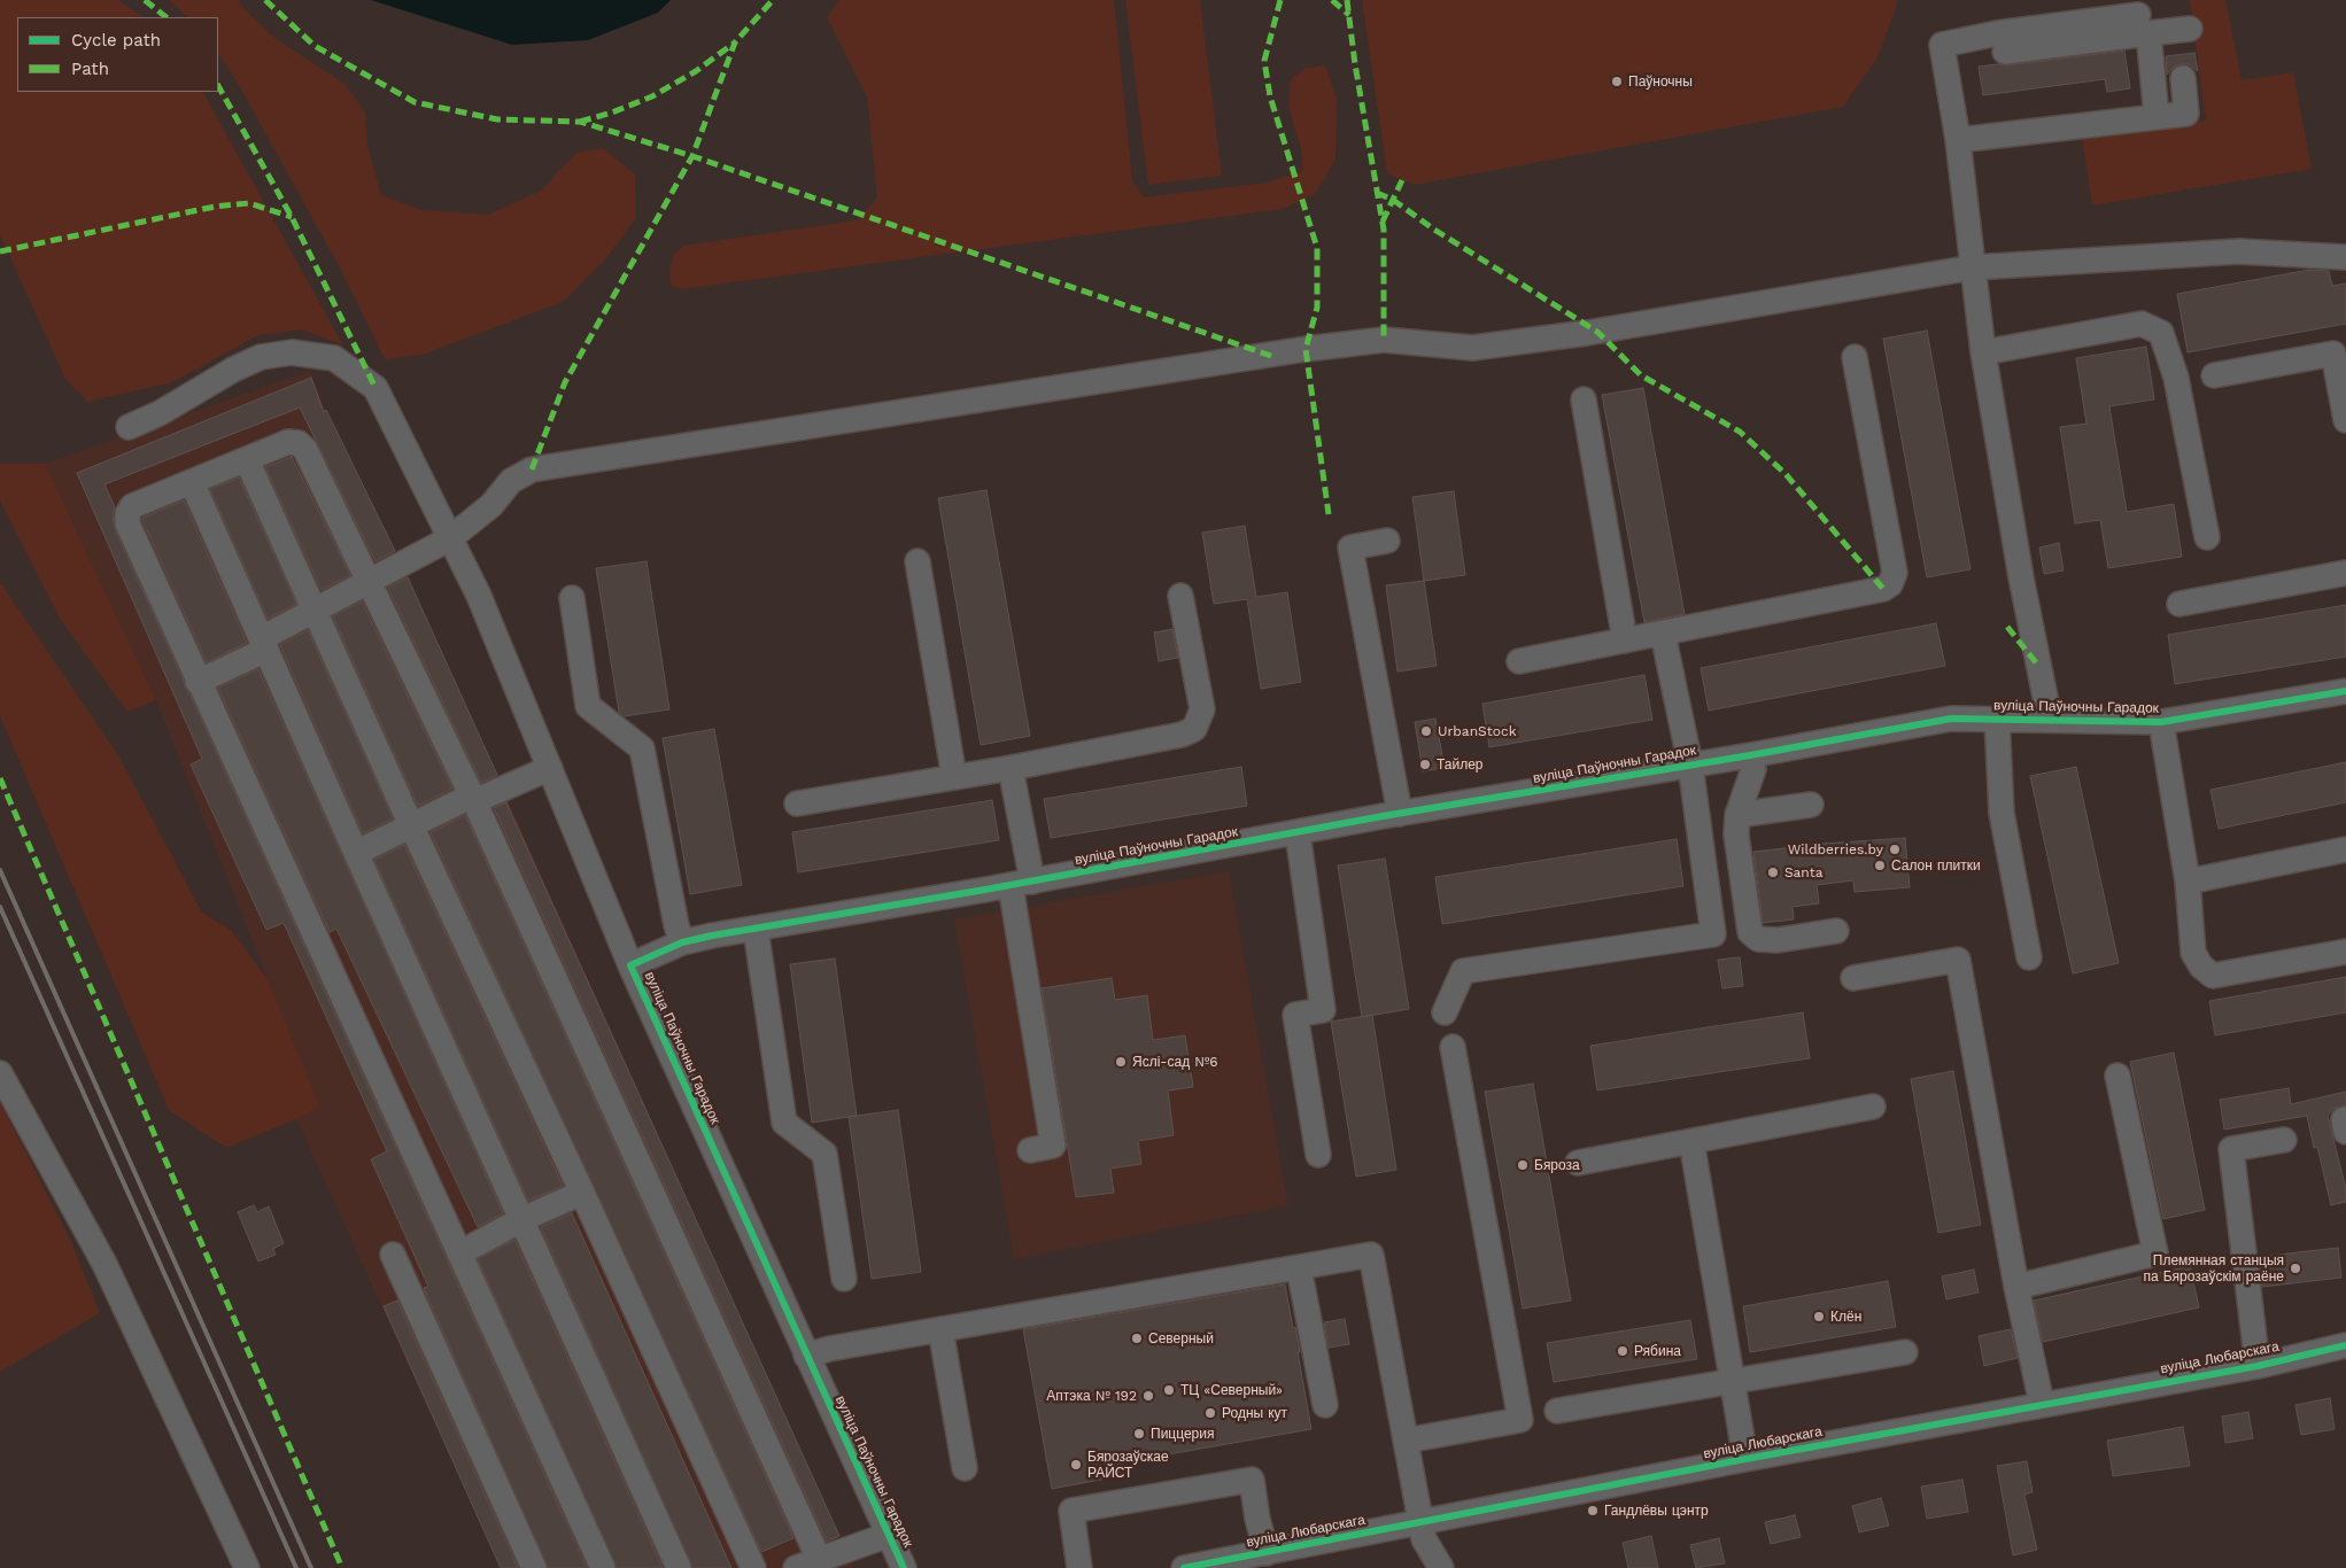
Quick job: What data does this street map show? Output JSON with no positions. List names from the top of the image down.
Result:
{
  "streets": {
    "street": ["вуліца Паўночны Гарадок", "вуліца Любарскага"]
  },
  "places": [
    "Паўночны",
    "UrbanStock",
    "Тайлер",
    "Wildberries.by",
    "Салон плитки",
    "Santa",
    "Яслі-сад №6",
    "Бяроза",
    "Племянная станцыя па Бярозаўскім раёне",
    "Клён",
    "Северный",
    "Рябина",
    "ТЦ «Северный»",
    "Аптэка № 192",
    "Родны кут",
    "Пиццерия",
    "Бярозаўскае РАЙСТ",
    "Гандлёвы цэнтр"
  ],
  "legend": ["Cycle path", "Path"]
}
